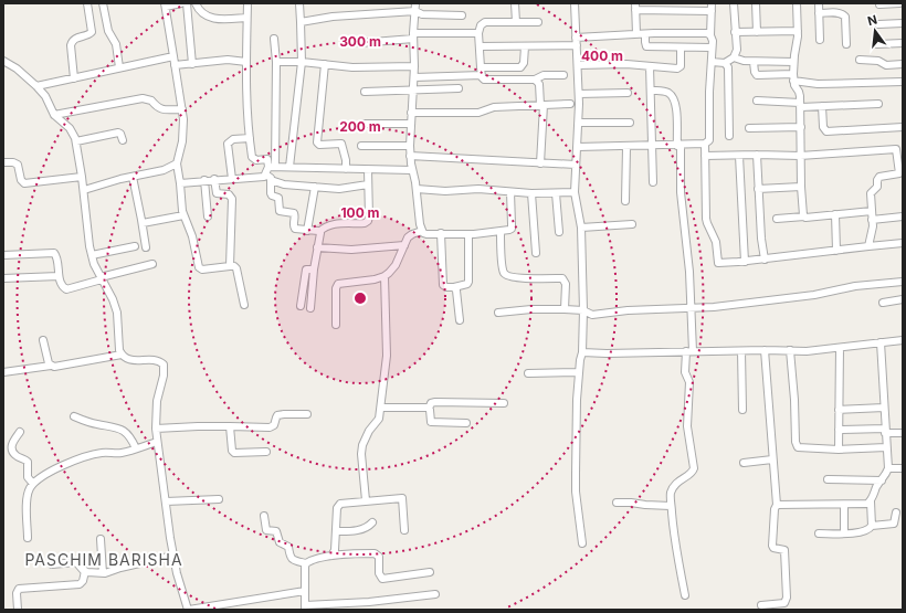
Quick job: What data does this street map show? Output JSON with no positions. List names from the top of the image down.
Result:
{
  "districts": ["PASCHIM BARISHA"],
  "north": "top",
  "rings": [
    "300 m",
    "400 m",
    "200 m",
    "100 m"
  ]
}
